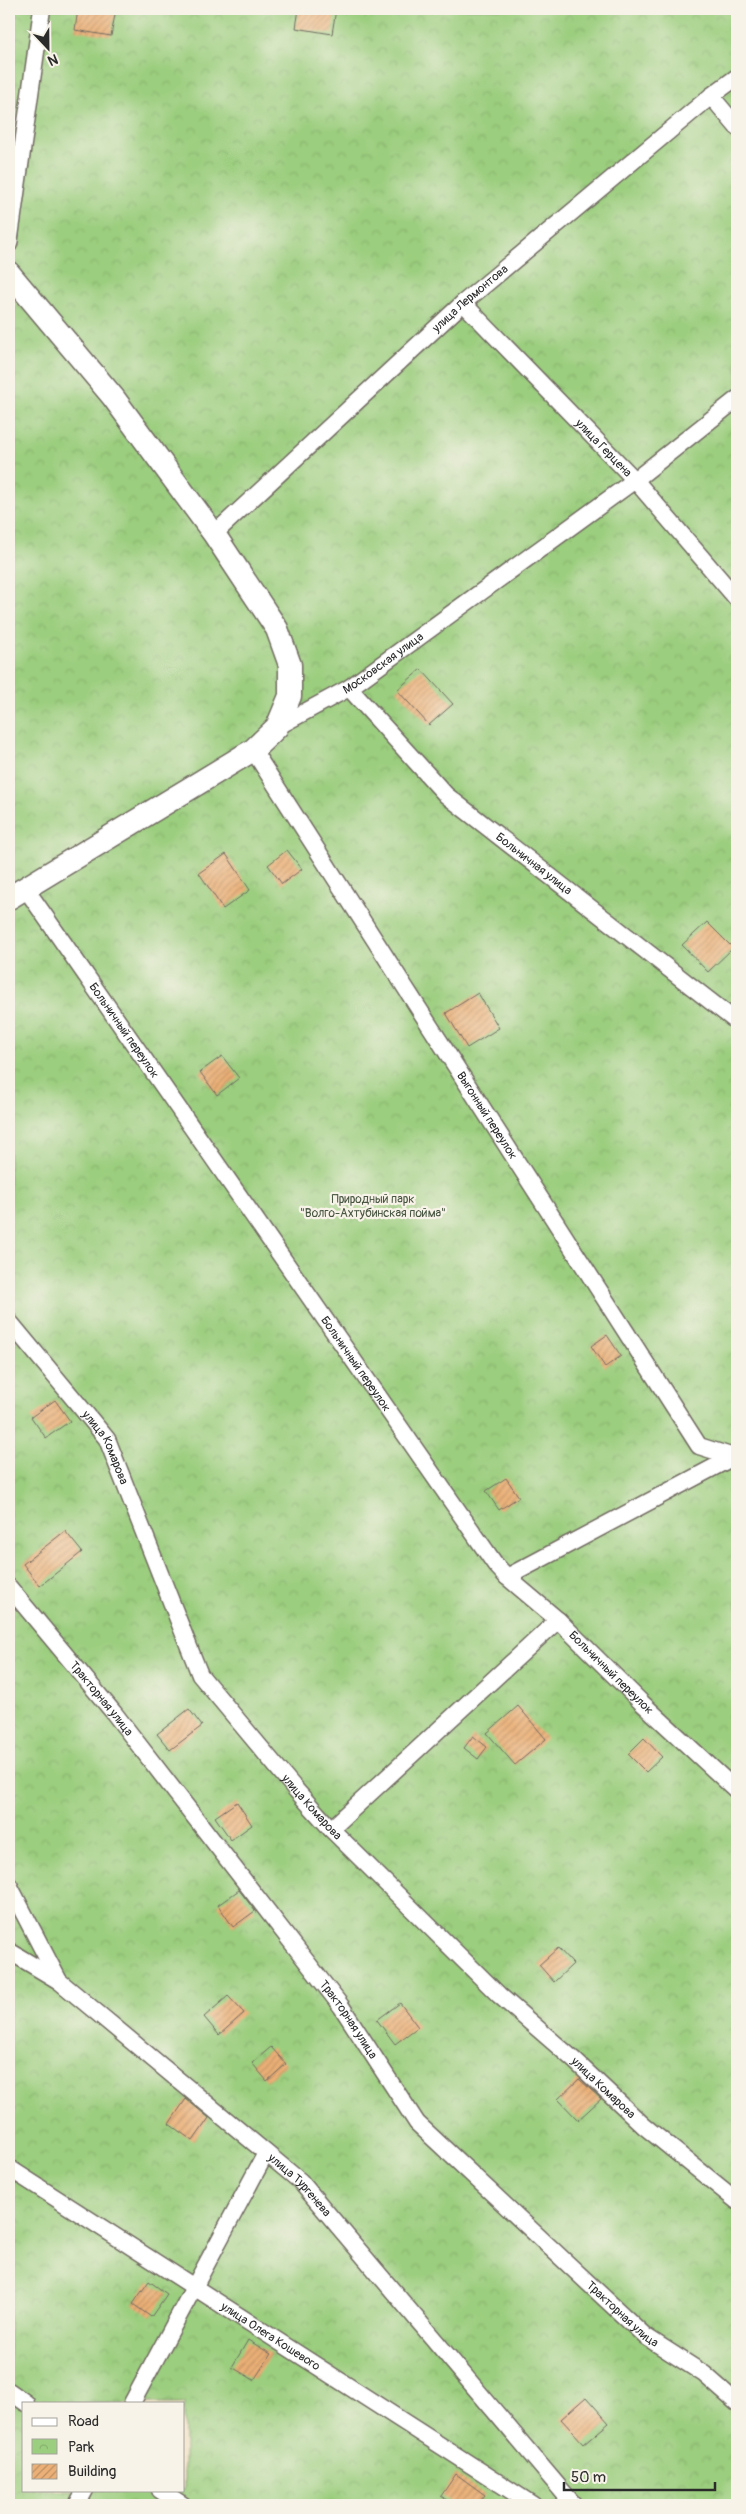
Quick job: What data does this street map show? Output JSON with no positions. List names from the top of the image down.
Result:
{
  "streets": {
    "street": [
      "улица Лермонтова",
      "улица Герцена",
      "Московская улица",
      "Больничная улица",
      "Больничный переулок",
      "Выгонный переулок",
      "улица Комарова",
      "Тракторная улица",
      "улица Тургенева",
      "улица Олега Кошевого"
    ]
  },
  "crossings": [
    ["улица Лермонтова", "улица Герцена"],
    ["улица Герцена", "Московская улица"],
    ["Московская улица", "Больничная улица"],
    ["Московская улица", "Больничный переулок"],
    ["Московская улица", "Выгонный переулок"]
  ],
  "parks": ["Природный парк \"Волго-Ахтубинская пойма\""],
  "legend": ["Road", "Park", "Building"],
  "scale_bar": "50 m",
  "north": "bottom"
}
